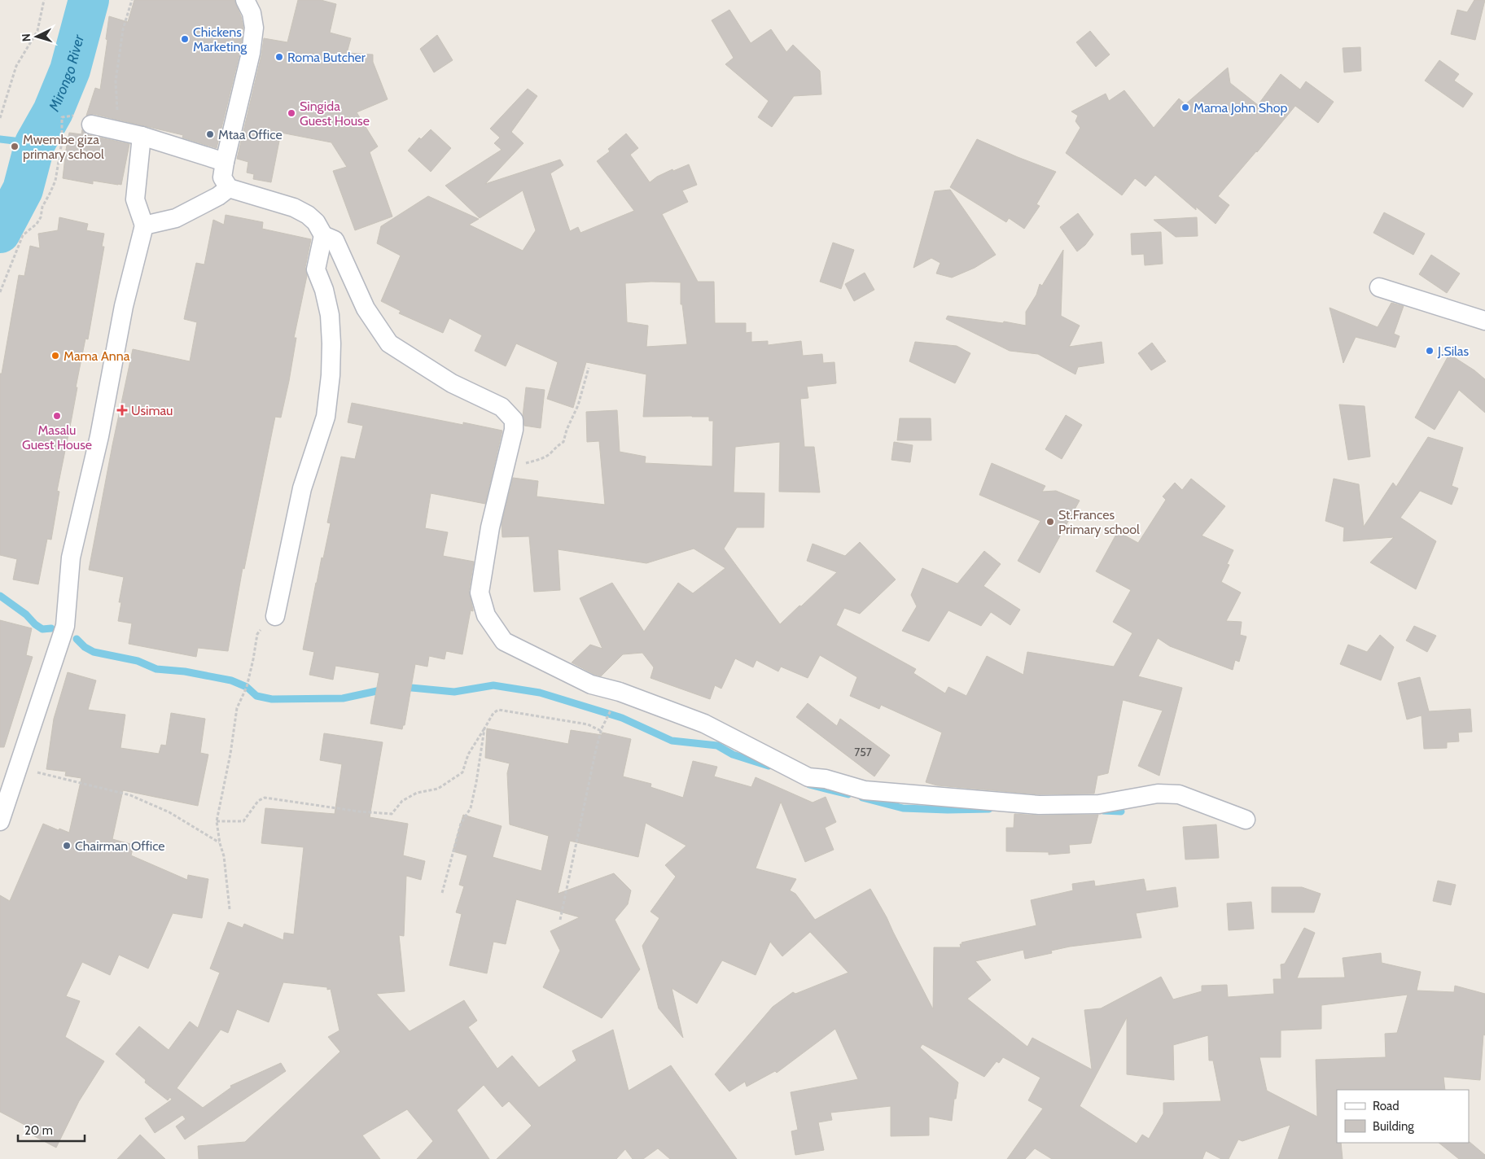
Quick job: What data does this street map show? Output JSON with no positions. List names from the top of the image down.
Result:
{
  "water": ["Mirongo River"],
  "places": {
    "other": [
      "Chickens Marketing",
      "Roma Butcher",
      "Mama John Shop",
      "Singida Guest House",
      "Mtaa Office",
      "Mwembe giza primary school",
      "J.Silas",
      "Mama Anna",
      "Masalu Guest House",
      "St.Frances Primary school",
      "Chairman Office"
    ],
    "health": ["Usimau"]
  },
  "house_numbers": ["757"],
  "legend": ["Road", "Building"],
  "scale_bar": "20 m",
  "north": "left"
}
